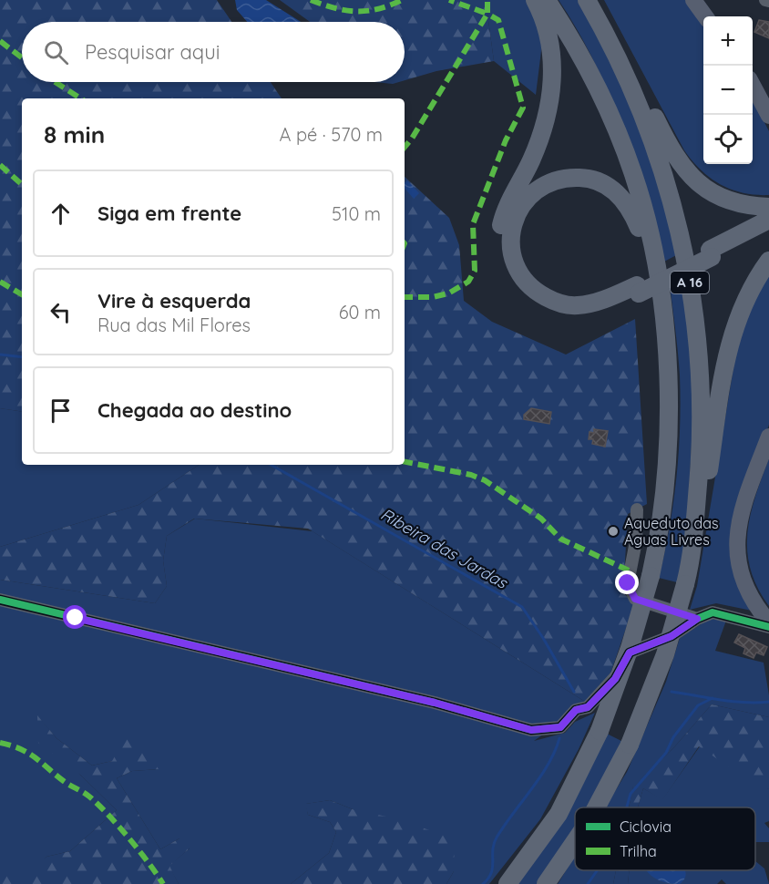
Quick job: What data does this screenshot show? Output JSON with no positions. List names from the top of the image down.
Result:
{
  "streets": {
    "highway": ["A 16"]
  },
  "water": ["Ribeira das Jardas"],
  "places": ["Aqueduto das Águas Livres"],
  "legend": ["Ciclovia", "Trilha"],
  "page": {
    "map_buttons": ["+", "−"],
    "search": "Pesquisar aqui",
    "heading": ["8 min", "A pé · 570 m"],
    "list": [
      ["Siga em frente", "510 m"],
      ["Vire à esquerda", "Rua das Mil Flores", "60 m"],
      "Chegada ao destino"
    ]
  }
}
